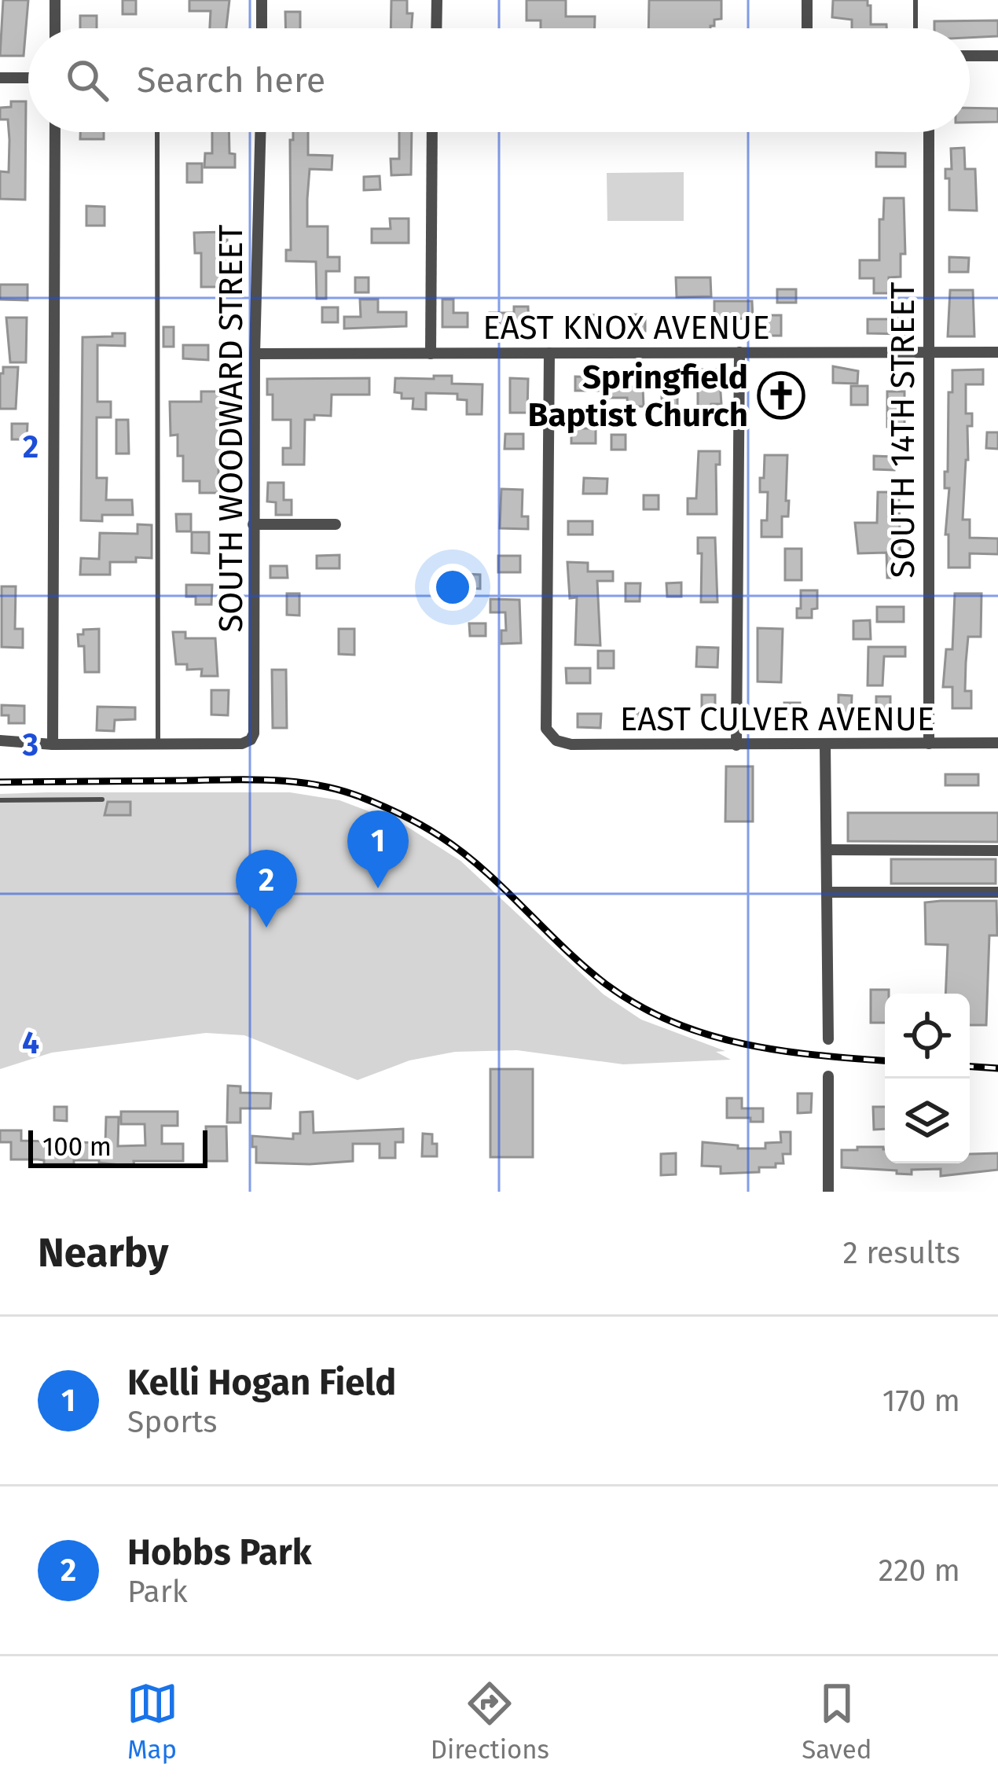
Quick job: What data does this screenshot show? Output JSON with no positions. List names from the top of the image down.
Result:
{
  "streets": {
    "street": [
      "EAST KNOX AVENUE",
      "SOUTH WOODWARD STREET",
      "SOUTH 14TH STREET",
      "EAST CULVER AVENUE"
    ]
  },
  "crossings": [
    ["EAST KNOX AVENUE", "SOUTH WOODWARD STREET"],
    ["EAST KNOX AVENUE", "SOUTH 14TH STREET"],
    ["EAST KNOX AVENUE", "EAST CULVER AVENUE"],
    ["SOUTH 14TH STREET", "EAST CULVER AVENUE"]
  ],
  "places": {
    "church": ["Springfield Baptist Church"]
  },
  "scale_bar": "100 m",
  "page": {
    "search": "Search here",
    "pins": ["1", "2"],
    "scale": "100 m",
    "heading": ["Nearby", "2 results"],
    "list": [
      {
        "mark": "1",
        "name": "Kelli Hogan Field",
        "note": "Sports",
        "value": "170 m"
      },
      {
        "mark": "2",
        "name": "Hobbs Park",
        "note": "Park",
        "value": "220 m"
      }
    ],
    "nav": ["Map", "Directions", "Saved"]
  },
  "grid": {
    "rows": ["2", "3", "4"]
  }
}
